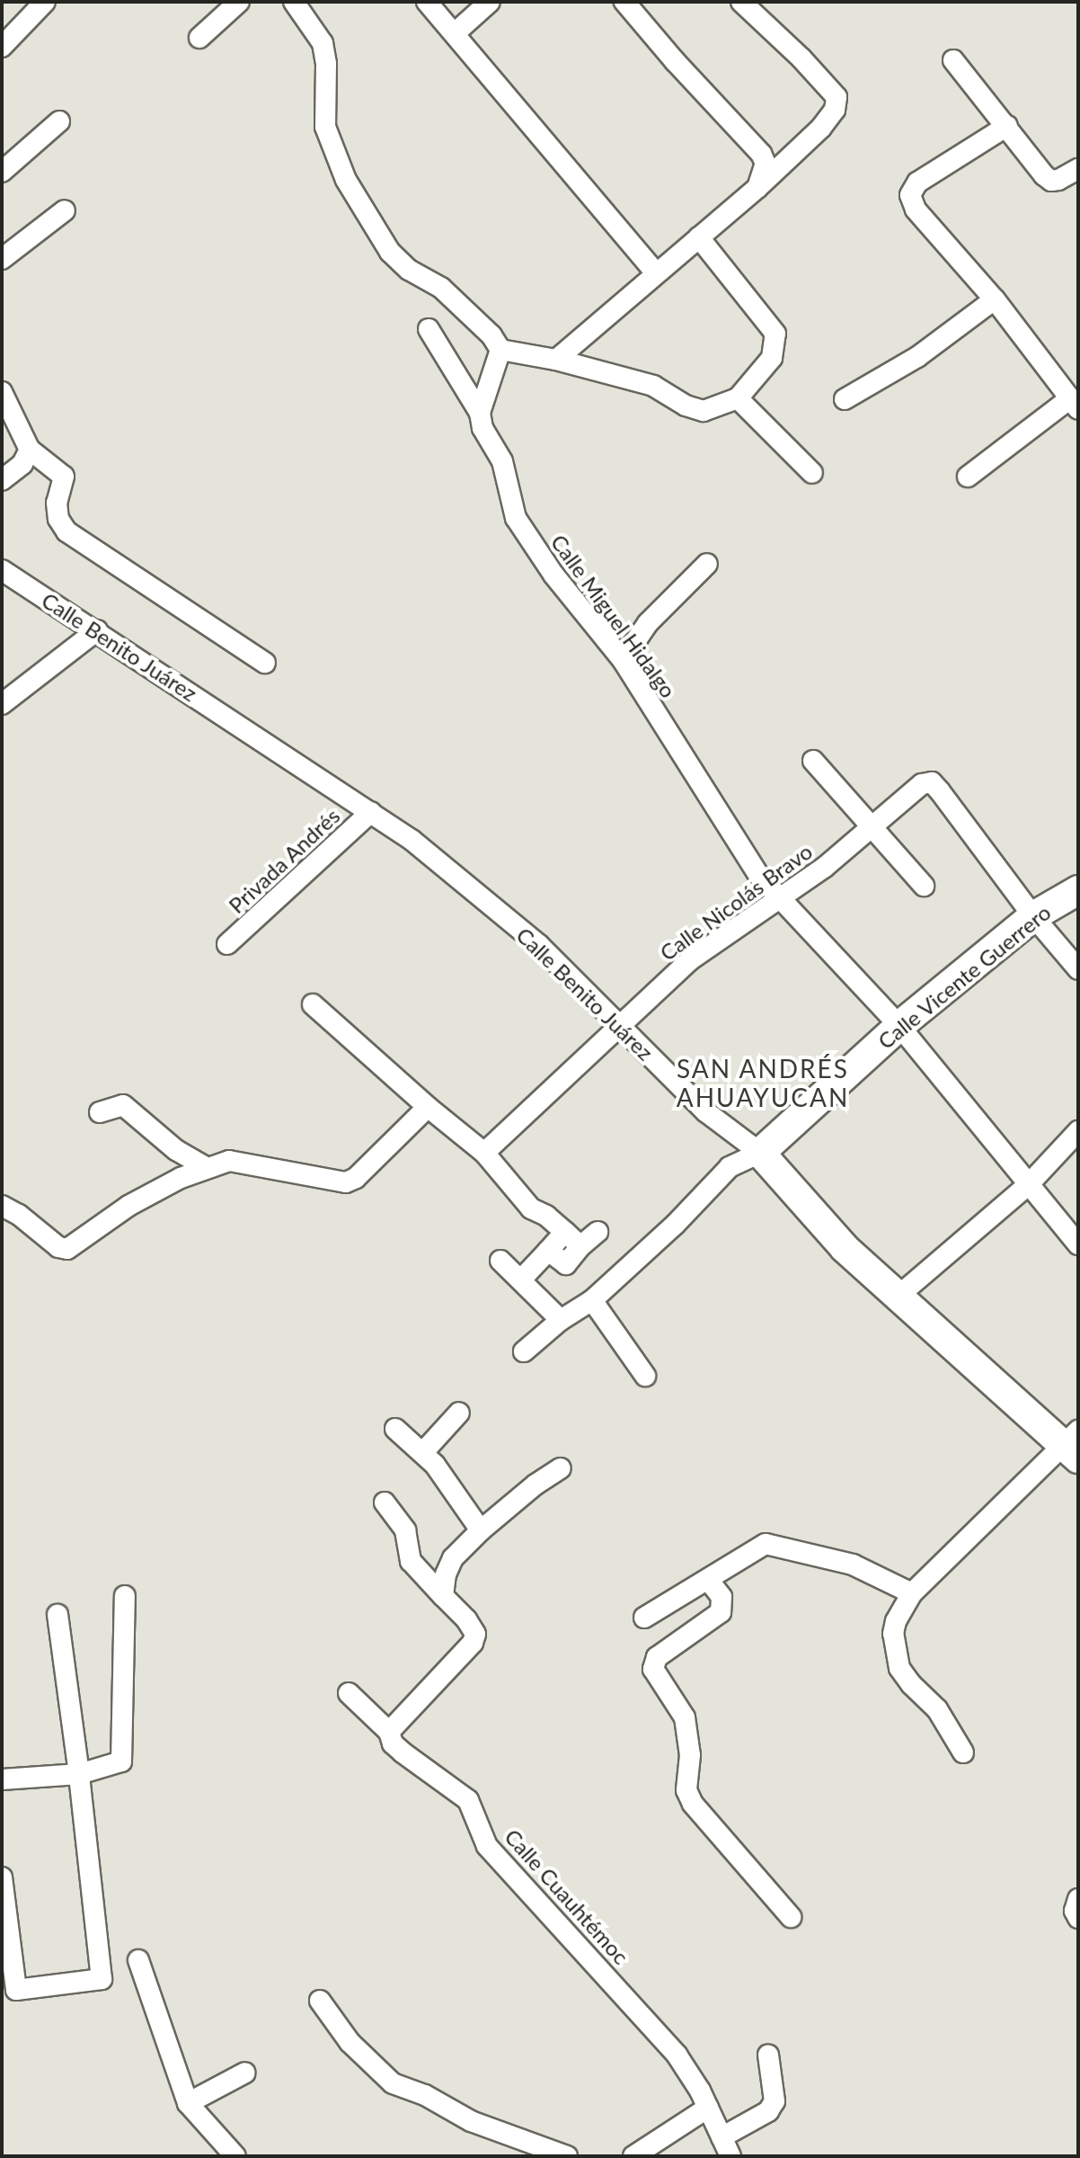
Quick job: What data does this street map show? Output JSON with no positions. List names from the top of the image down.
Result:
{
  "streets": {
    "street": [
      "Calle Miguel Hidalgo",
      "Calle Benito Juárez",
      "Privada Andrés",
      "Calle Nicolás Bravo",
      "Calle Vicente Guerrero",
      "Calle Cuauhtémoc"
    ]
  },
  "crossings": [
    ["Calle Miguel Hidalgo", "Calle Nicolás Bravo"],
    ["Calle Miguel Hidalgo", "Calle Vicente Guerrero"],
    ["Calle Benito Juárez", "Privada Andrés"],
    ["Calle Benito Juárez", "Calle Nicolás Bravo"],
    ["Calle Benito Juárez", "Calle Vicente Guerrero"],
    ["Calle Nicolás Bravo", "Calle Vicente Guerrero"]
  ],
  "districts": ["SAN ANDRÉS AHUAYUCAN"]
}
